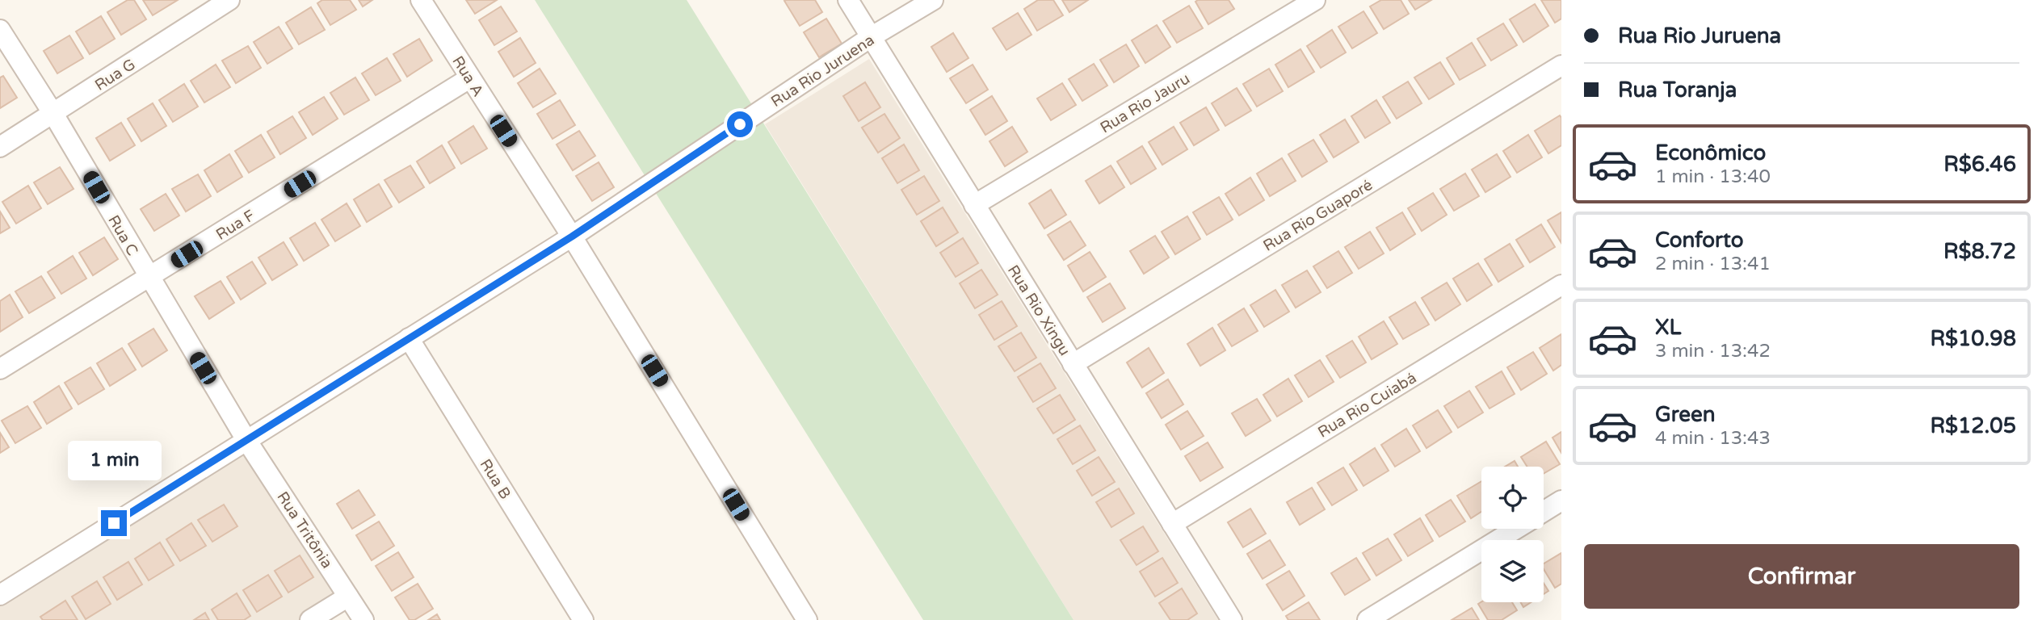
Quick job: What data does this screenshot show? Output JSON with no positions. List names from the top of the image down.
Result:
{
  "streets": {
    "street": [
      "Rua Rio Juruena",
      "Rua G",
      "Rua A",
      "Rua Rio Jauru",
      "Rua Rio Guaporé",
      "Rua F",
      "Rua C",
      "Rua Rio Xingu",
      "Rua Rio Cuiabá",
      "Rua B",
      "Rua Tritônia"
    ]
  },
  "crossings": [
    ["Rua Rio Juruena", "Rua A"],
    ["Rua Rio Juruena", "Rua C"],
    ["Rua Rio Juruena", "Rua Rio Xingu"],
    ["Rua Rio Juruena", "Rua B"],
    ["Rua Rio Juruena", "Rua Tritônia"],
    ["Rua G", "Rua C"],
    ["Rua A", "Rua F"],
    ["Rua Rio Jauru", "Rua Rio Xingu"],
    ["Rua Rio Guaporé", "Rua Rio Xingu"],
    ["Rua F", "Rua C"],
    ["Rua C", "Rua Tritônia"],
    ["Rua Rio Xingu", "Rua Rio Cuiabá"]
  ],
  "page": {
    "banner": ["Rua Rio Juruena", "Rua Toranja"],
    "list": [
      {
        "name": "Econômico",
        "note": "1 min · 13:40",
        "value": "R$6.46"
      },
      {
        "name": "Conforto",
        "note": "2 min · 13:41",
        "value": "R$8.72"
      },
      {
        "name": "XL",
        "note": "3 min · 13:42",
        "value": "R$10.98"
      },
      {
        "name": "Green",
        "note": "4 min · 13:43",
        "value": "R$12.05"
      }
    ],
    "bubble": "1 min",
    "buttons": "Confirmar"
  }
}
